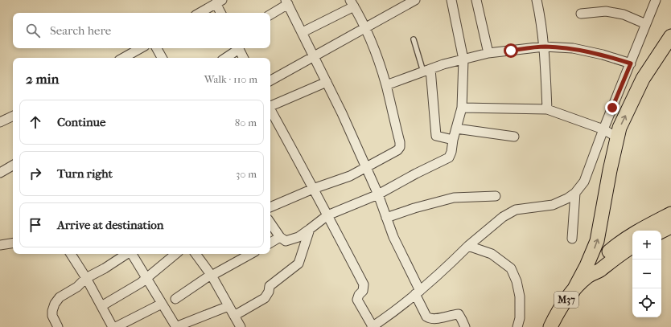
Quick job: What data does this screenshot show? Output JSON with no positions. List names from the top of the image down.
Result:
{
  "streets": {
    "main road": ["M37"]
  },
  "page": {
    "search": "Search here",
    "heading": ["2 min", "Walk · 110 m"],
    "list": [
      ["Continue", "80 m"],
      ["Turn right", "30 m"],
      "Arrive at destination"
    ],
    "map_buttons": ["+", "−"]
  }
}
